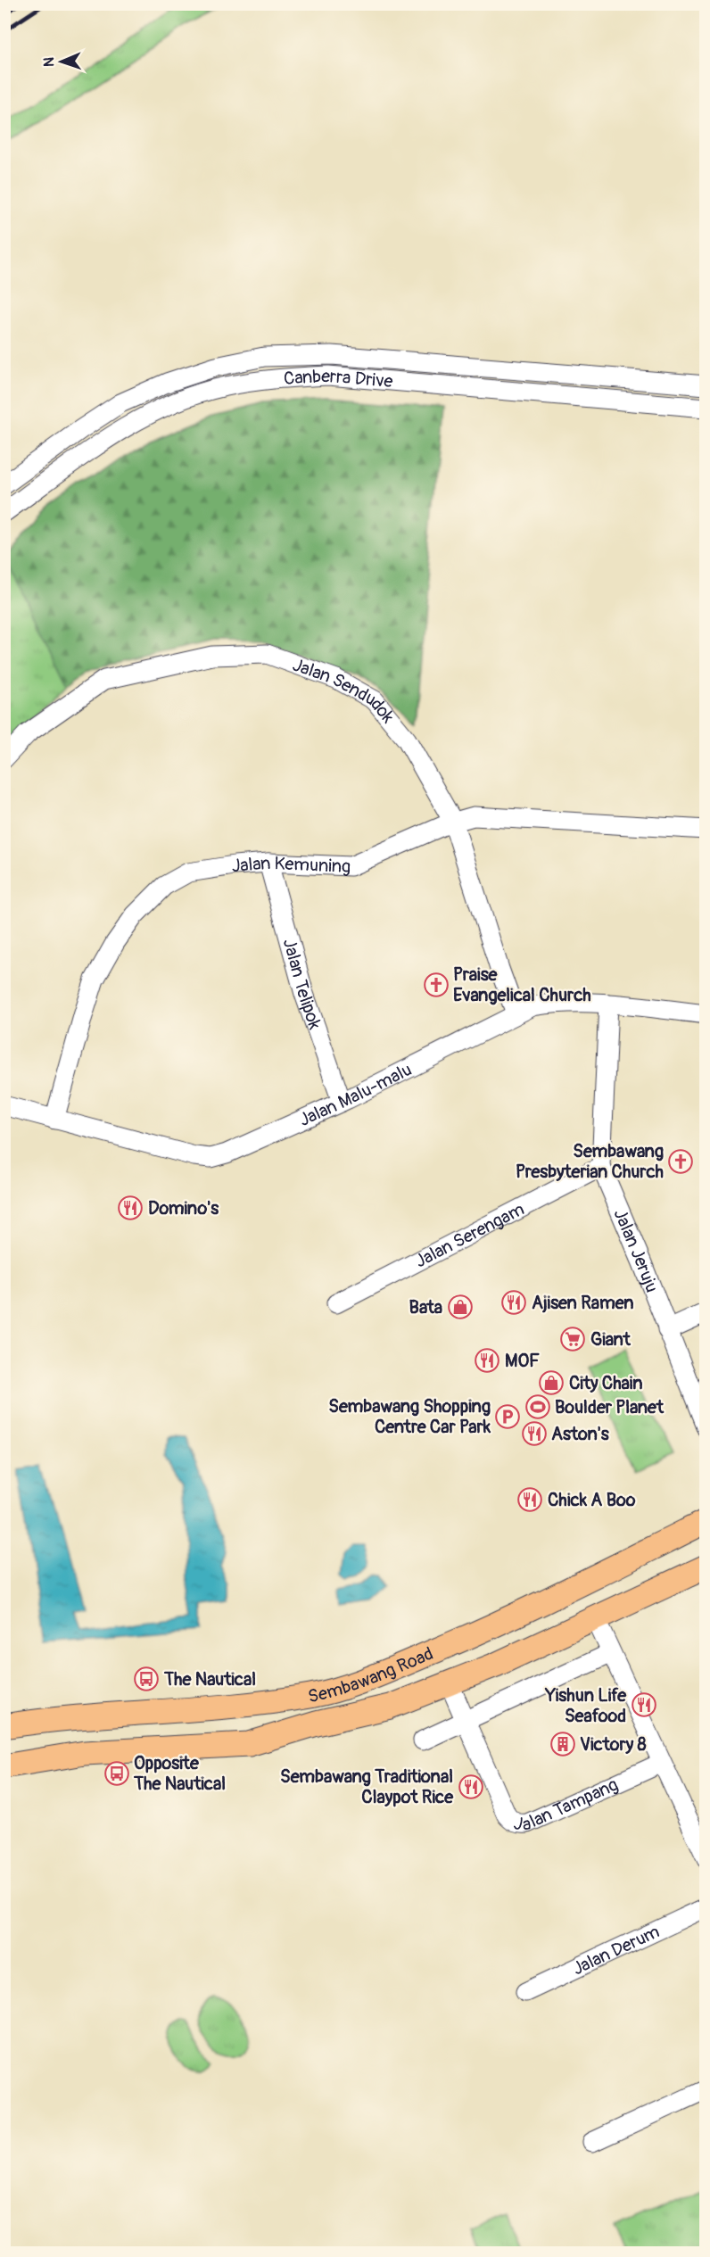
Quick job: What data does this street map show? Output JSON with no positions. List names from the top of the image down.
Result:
{
  "streets": {
    "main road": ["Sembawang Road"],
    "street": [
      "Canberra Drive",
      "Jalan Sendudok",
      "Jalan Kemuning",
      "Jalan Telipok",
      "Jalan Malu-malu",
      "Jalan Serengam",
      "Jalan Jeruju",
      "Jalan Tampang",
      "Jalan Derum"
    ]
  },
  "crossings": [
    ["Jalan Sendudok", "Jalan Kemuning"],
    ["Jalan Sendudok", "Jalan Malu-malu"],
    ["Jalan Kemuning", "Jalan Telipok"],
    ["Jalan Kemuning", "Jalan Malu-malu"],
    ["Jalan Telipok", "Jalan Malu-malu"],
    ["Jalan Malu-malu", "Jalan Jeruju"],
    ["Jalan Serengam", "Jalan Jeruju"],
    ["Sembawang Road", "Jalan Tampang"]
  ],
  "places": {
    "church": ["Praise Evangelical Church", "Sembawang Presbyterian Church"],
    "restaurant": [
      "Domino's",
      "Ajisen Ramen",
      "MOF",
      "Aston's",
      "Chick A Boo",
      "Yishun Life Seafood",
      "Sembawang Traditional Claypot Rice"
    ],
    "shop": ["Bata", "City Chain"],
    "supermarket": ["Giant"],
    "sports": ["Boulder Planet"],
    "parking": ["Sembawang Shopping Centre Car Park"],
    "bus stop": ["The Nautical", "Opposite The Nautical"],
    "building": ["Victory 8"]
  },
  "north": "left"
}
